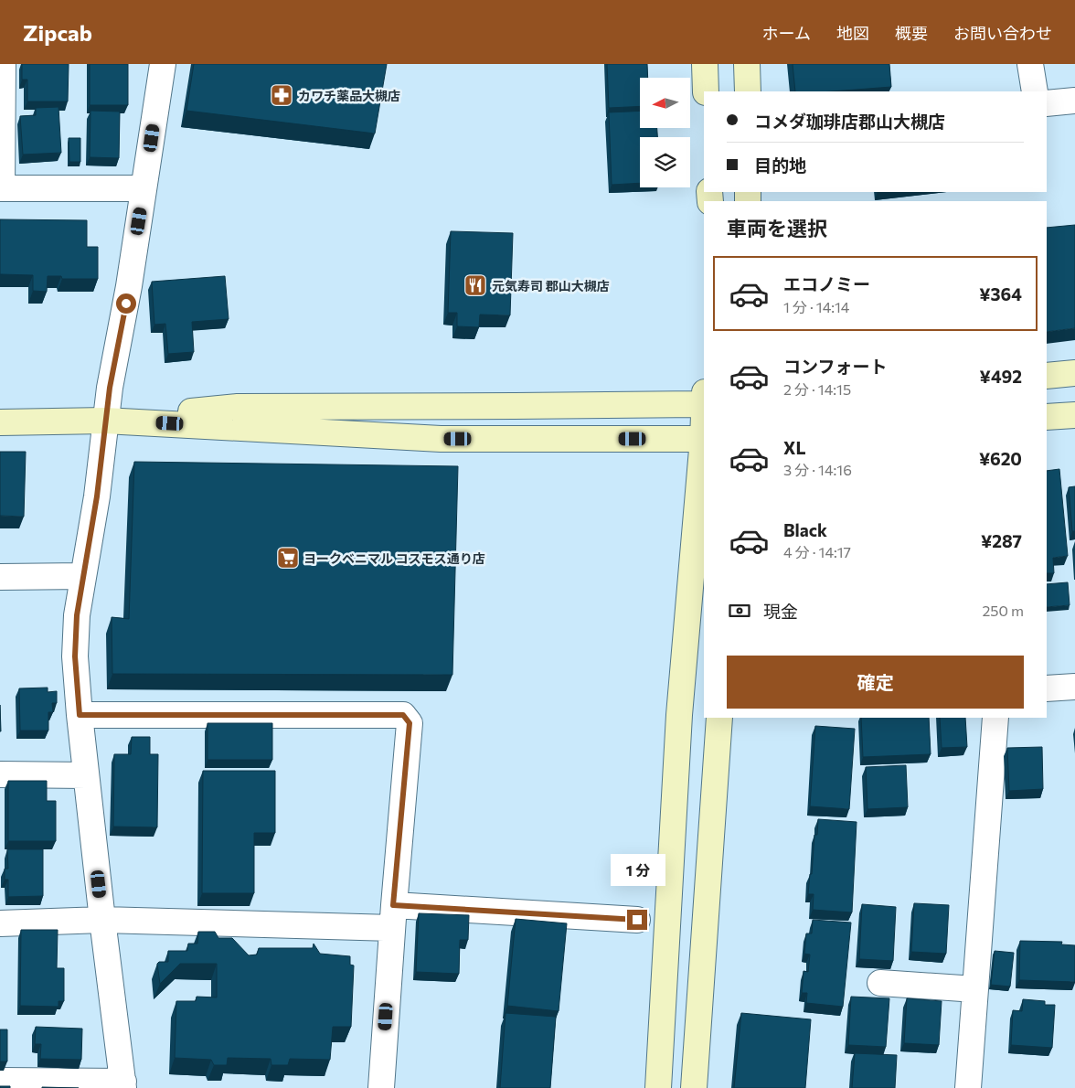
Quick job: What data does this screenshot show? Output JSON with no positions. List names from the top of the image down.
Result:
{
  "places": {
    "pharmacy": ["カワチ薬品大槻店"],
    "restaurant": ["元気寿司 郡山大槻店"],
    "supermarket": ["ヨークベニマル コスモス通り店"]
  },
  "north": "left",
  "page": {
    "header": "Zipcab",
    "nav": [
      "ホーム",
      "地図",
      "概要",
      "お問い合わせ"
    ],
    "banner": ["コメダ珈琲店郡山大槻店", "目的地"],
    "heading": "車両を選択",
    "list": [
      {
        "name": "エコノミー",
        "note": "1 分 · 14:14",
        "value": "¥364"
      },
      {
        "name": "コンフォート",
        "note": "2 分 · 14:15",
        "value": "¥492"
      },
      {
        "name": "XL",
        "note": "3 分 · 14:16",
        "value": "¥620"
      },
      {
        "name": "Black",
        "note": "4 分 · 14:17",
        "value": "¥287"
      }
    ],
    "pay": ["現金", "250 m"],
    "buttons": "確定",
    "bubble": "1 分"
  }
}
